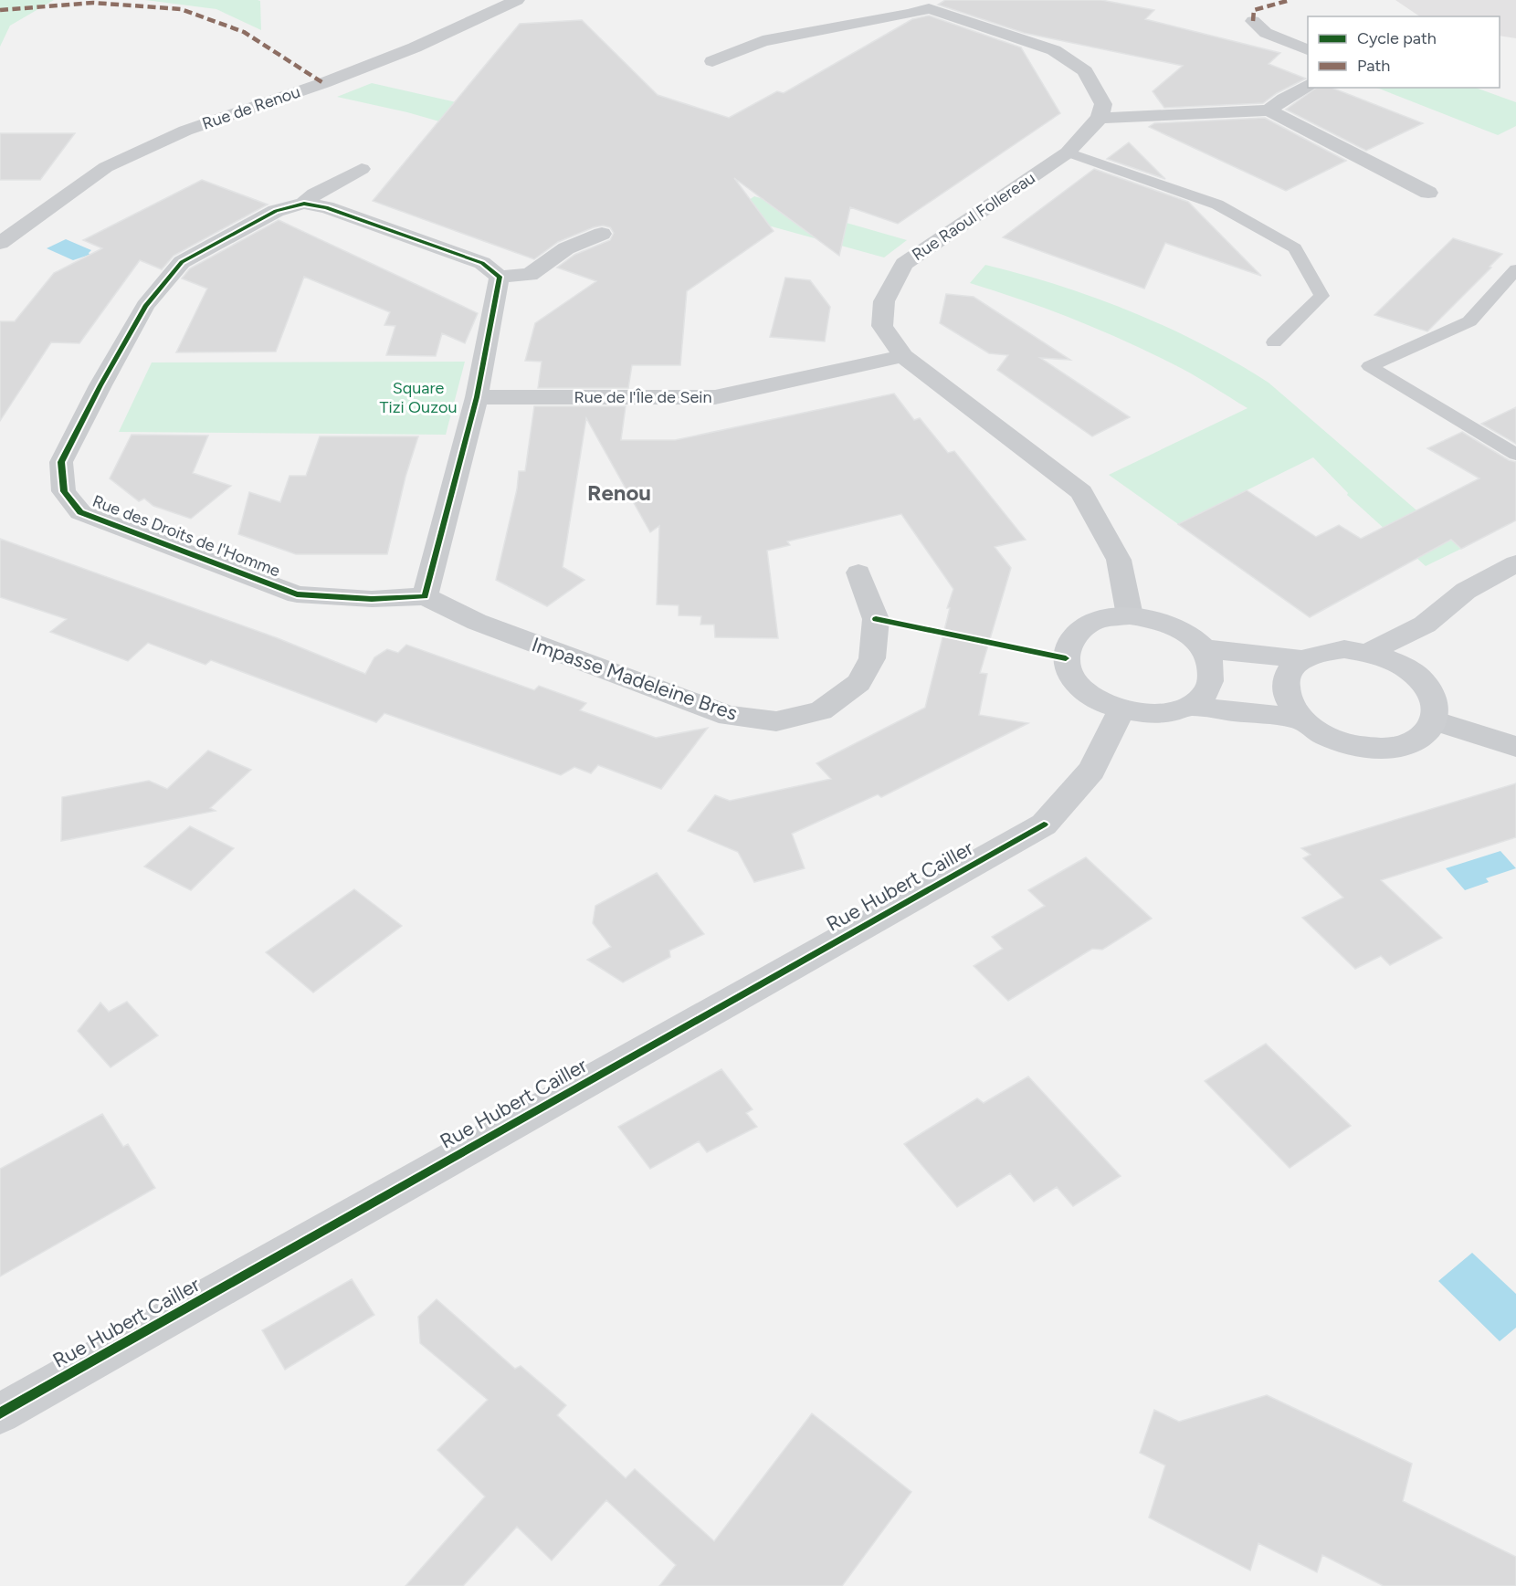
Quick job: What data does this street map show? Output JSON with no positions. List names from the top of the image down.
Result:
{
  "streets": {
    "street": [
      "Rue de Renou",
      "Rue Raoul Follereau",
      "Rue de l'Île de Sein",
      "Rue des Droits de l'Homme",
      "Impasse Madeleine Bres",
      "Rue Hubert Cailler"
    ]
  },
  "crossings": [
    ["Rue Raoul Follereau", "Rue de l'Île de Sein"],
    ["Rue Raoul Follereau", "Rue Hubert Cailler"],
    ["Rue des Droits de l'Homme", "Impasse Madeleine Bres"]
  ],
  "districts": ["Renou"],
  "parks": ["Square Tizi Ouzou"],
  "legend": ["Cycle path", "Path"]
}
